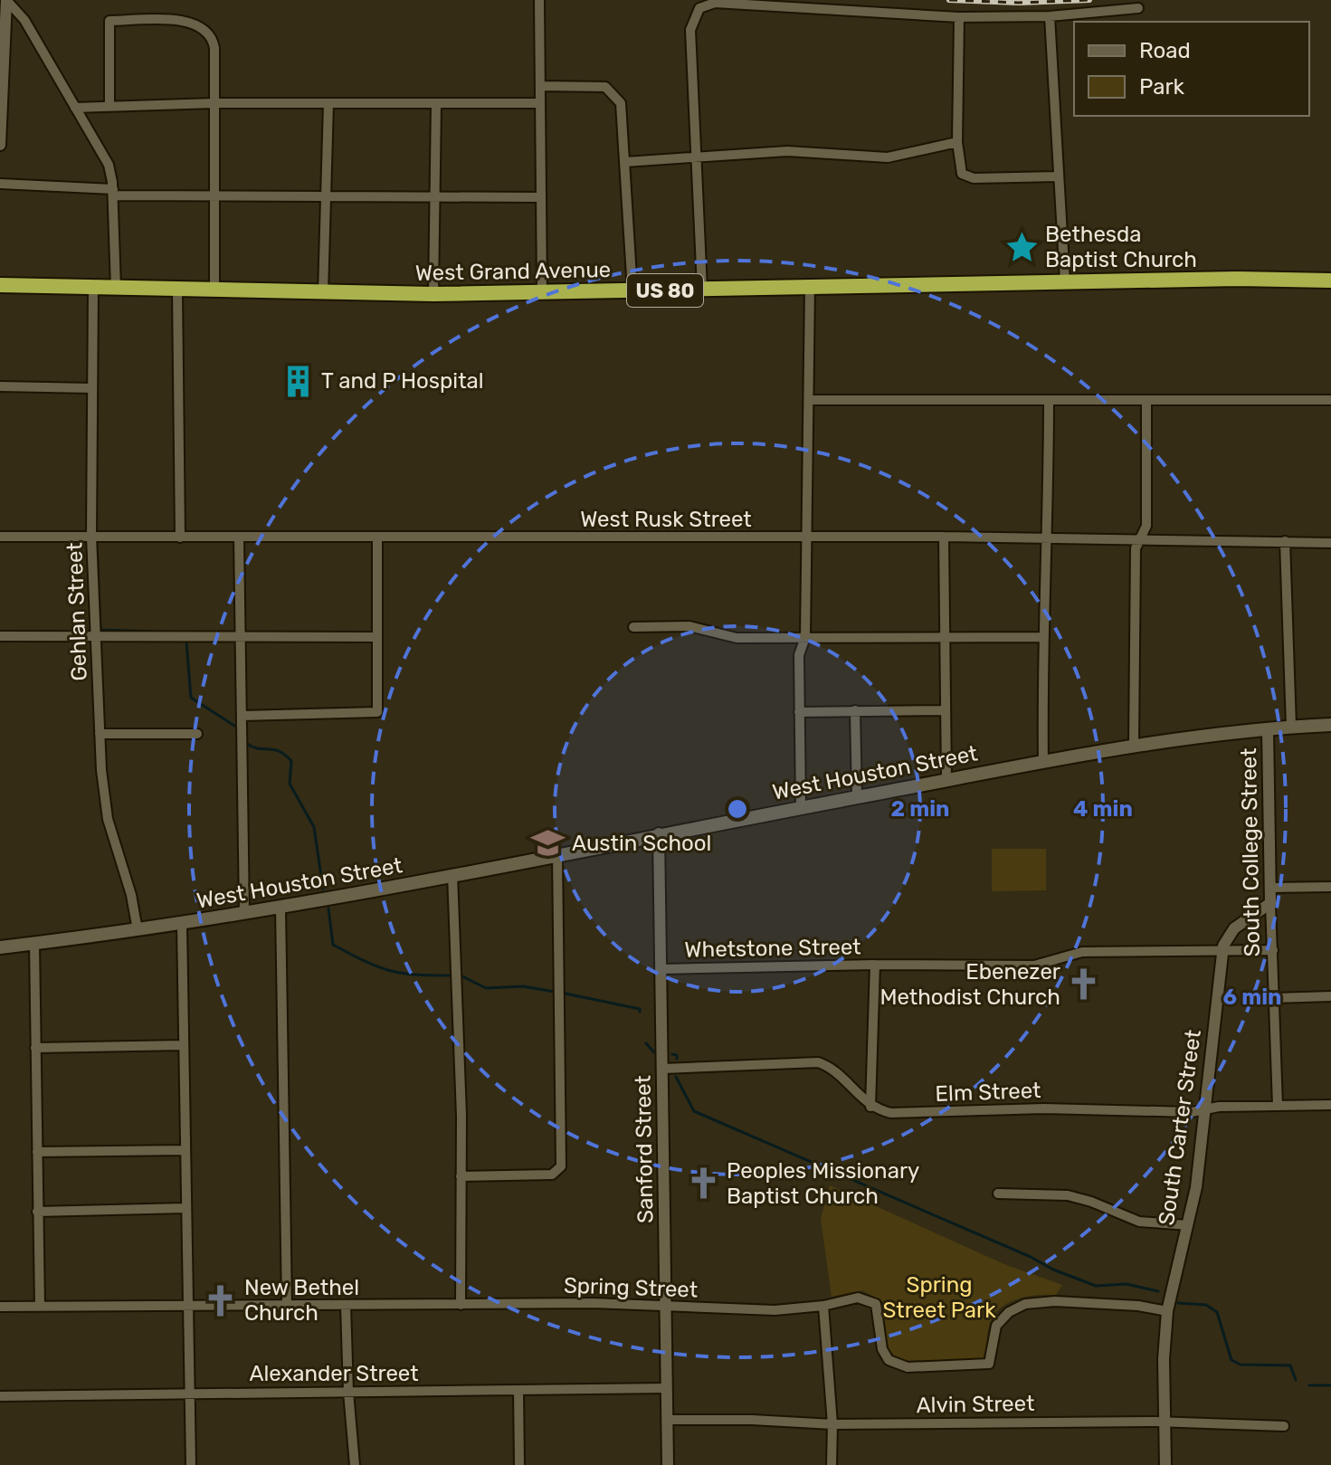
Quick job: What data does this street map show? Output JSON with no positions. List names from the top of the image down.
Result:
{
  "streets": {
    "highway": ["West Grand Avenue", "US 80"],
    "main road": ["West Houston Street"],
    "street": [
      "West Rusk Street",
      "Gehlan Street",
      "South College Street",
      "Whetstone Street",
      "Elm Street",
      "South Carter Street",
      "Sanford Street",
      "Spring Street",
      "Alexander Street",
      "Alvin Street"
    ]
  },
  "crossings": [
    ["West Grand Avenue", "Gehlan Street"],
    ["West Rusk Street", "Gehlan Street"],
    ["Gehlan Street", "West Houston Street"],
    ["West Houston Street", "South College Street"],
    ["West Houston Street", "Sanford Street"],
    ["South College Street", "Whetstone Street"],
    ["South College Street", "Elm Street"],
    ["Whetstone Street", "South Carter Street"],
    ["Whetstone Street", "Sanford Street"],
    ["Elm Street", "South Carter Street"],
    ["South Carter Street", "Spring Street"],
    ["South Carter Street", "Alvin Street"],
    ["Sanford Street", "Spring Street"],
    ["Sanford Street", "Alexander Street"],
    ["Sanford Street", "Alvin Street"]
  ],
  "parks": ["Spring Street Park"],
  "places": {
    "place": ["Bethesda Baptist Church"],
    "building": ["T and P Hospital"],
    "school or university": ["Austin School"],
    "church": ["Ebenezer Methodist Church", "Peoples Missionary Baptist Church", "New Bethel Church"]
  },
  "legend": ["Road", "Park"],
  "rings": ["2 min", "4 min", "6 min"]
}
